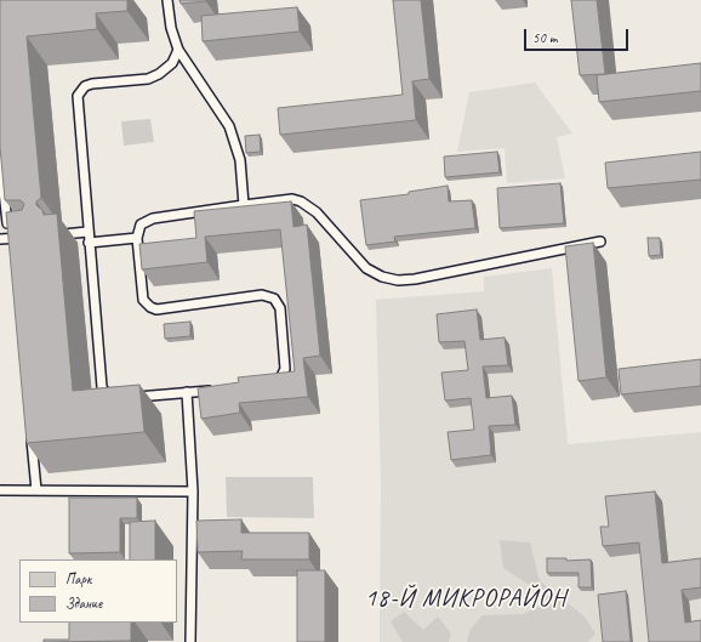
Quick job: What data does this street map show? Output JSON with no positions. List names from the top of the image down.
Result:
{
  "districts": ["18-Й МИКРОРАЙОН"],
  "legend": ["Парк", "Здание"],
  "scale_bar": "50 m"
}
